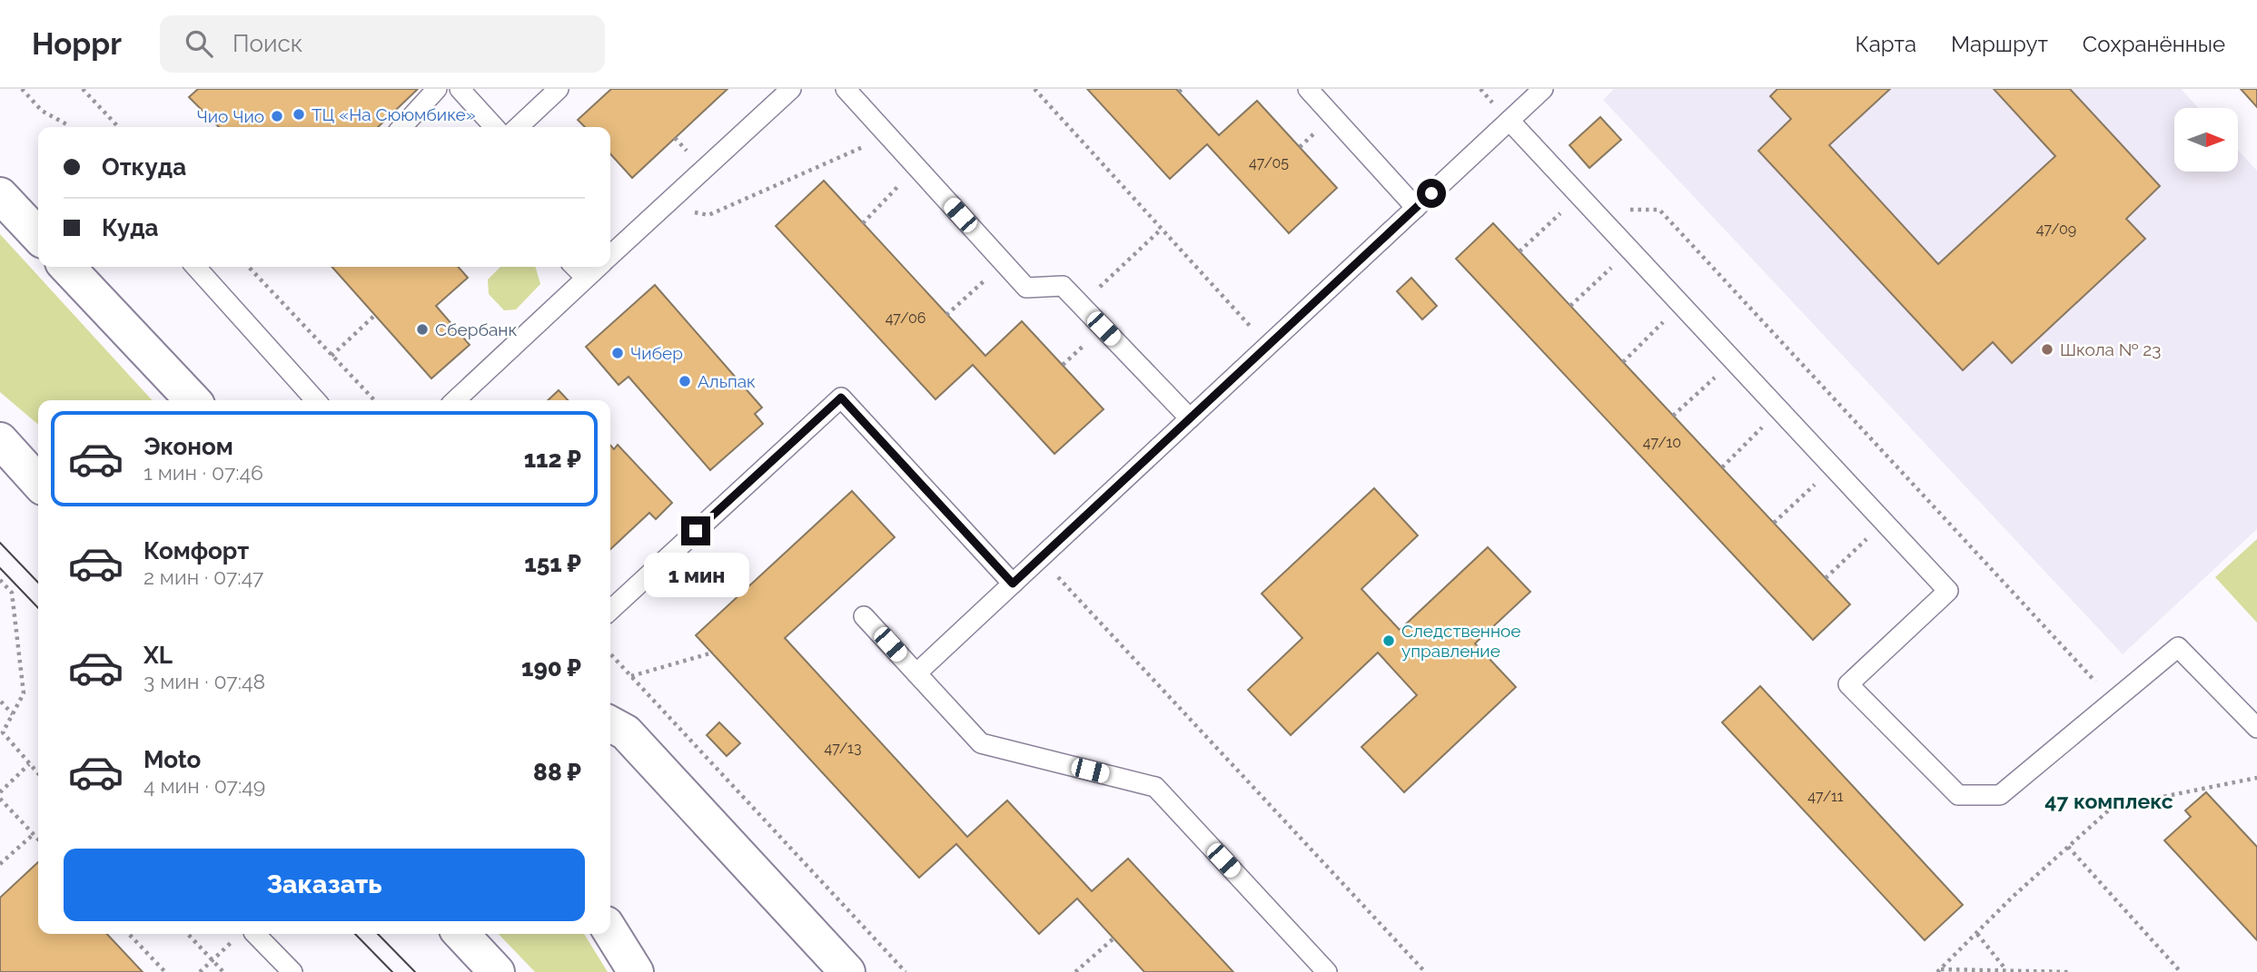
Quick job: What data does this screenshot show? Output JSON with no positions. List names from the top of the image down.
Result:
{
  "districts": ["47 комплекс"],
  "places": [
    "ТЦ «На Сююмбике»",
    "Чио Чио",
    "Сбербанк",
    "Школа № 23",
    "Чибер",
    "Альпак",
    "Следственное управление"
  ],
  "house_numbers": [
    "47/05",
    "47/09",
    "47/06",
    "47/10",
    "47/13",
    "47/11"
  ],
  "north": "right",
  "page": {
    "header": "Hoppr",
    "search": "Поиск",
    "nav": ["Карта", "Маршрут", "Сохранённые"],
    "banner": ["Откуда", "Куда"],
    "list": [
      {
        "name": "Эконом",
        "note": "1 мин · 07:46",
        "value": "112 ₽"
      },
      {
        "name": "Комфорт",
        "note": "2 мин · 07:47",
        "value": "151 ₽"
      },
      {
        "name": "XL",
        "note": "3 мин · 07:48",
        "value": "190 ₽"
      },
      {
        "name": "Moto",
        "note": "4 мин · 07:49",
        "value": "88 ₽"
      }
    ],
    "bubble": "1 мин",
    "buttons": "Заказать"
  }
}
